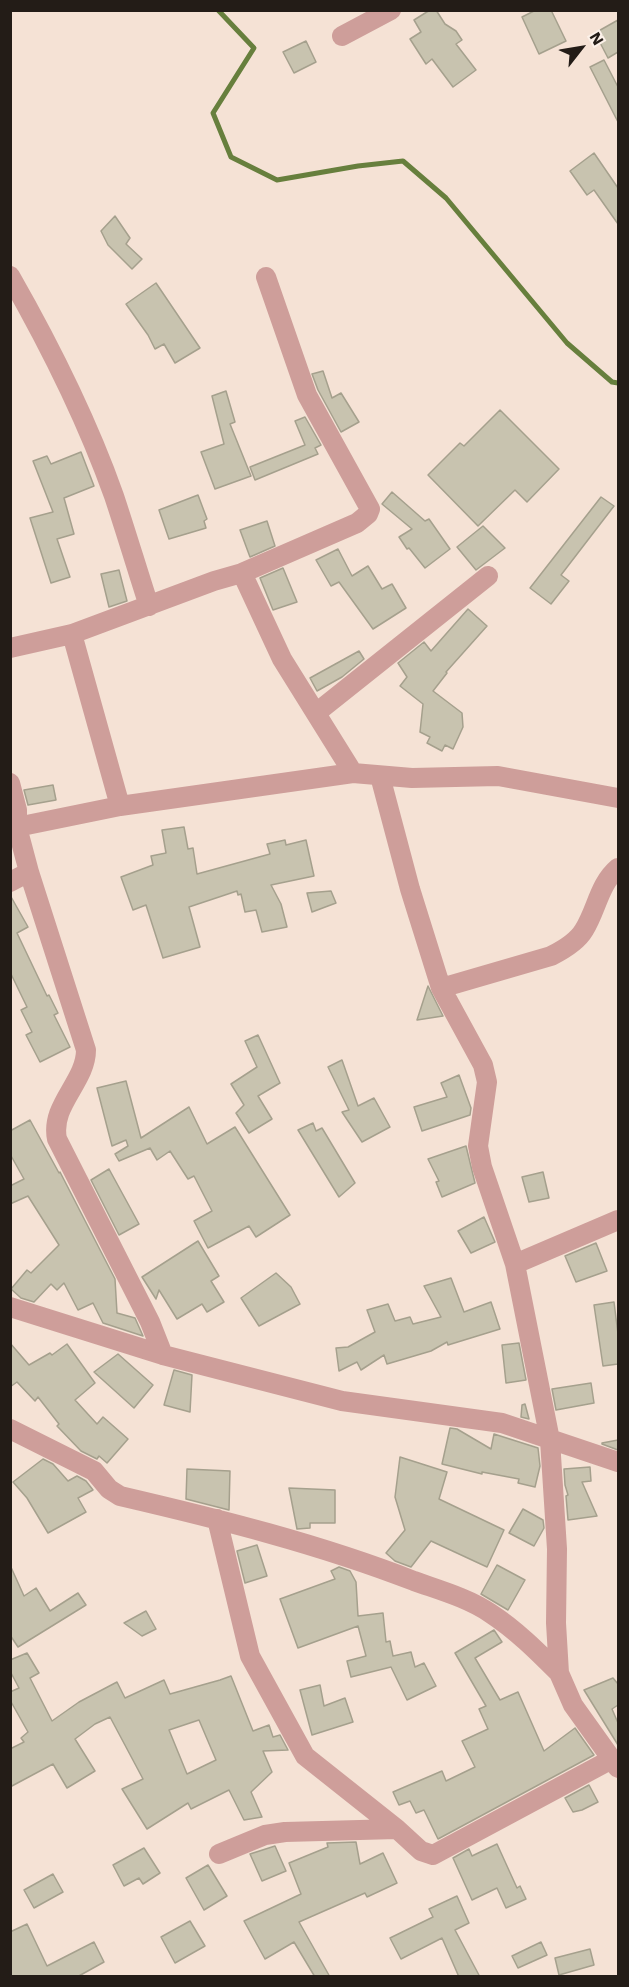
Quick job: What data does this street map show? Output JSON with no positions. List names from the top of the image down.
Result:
{
  "north": "top right"
}
